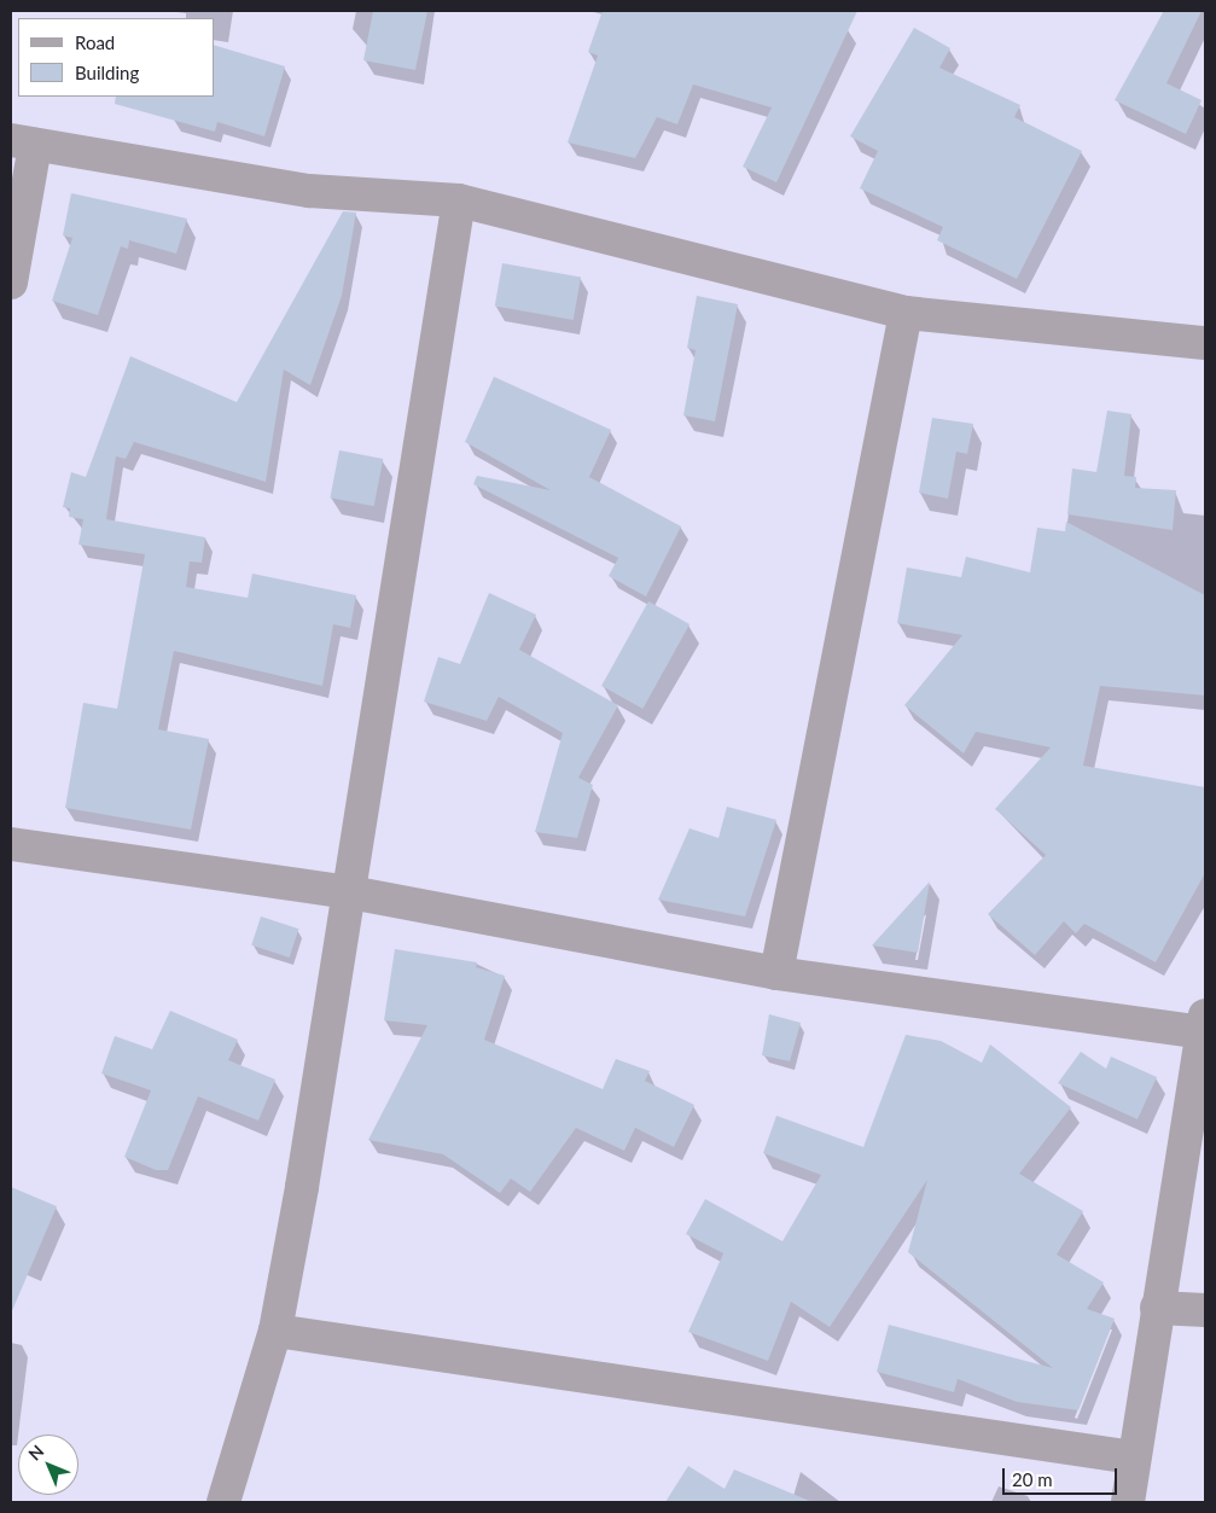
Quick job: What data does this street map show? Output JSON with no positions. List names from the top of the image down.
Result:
{
  "legend": ["Road", "Building"],
  "scale_bar": "20 m",
  "north": "top left"
}
